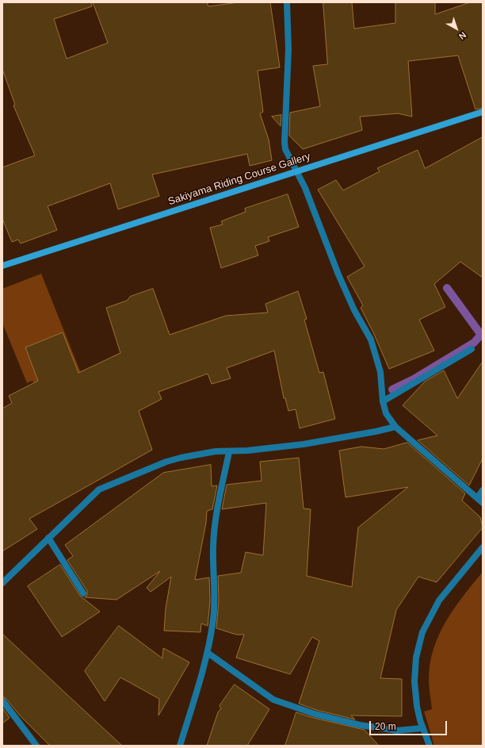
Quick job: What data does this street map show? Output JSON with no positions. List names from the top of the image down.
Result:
{
  "streets": {
    "street": ["Sakiyama Riding Course Gallery"]
  },
  "scale_bar": "20 m",
  "north": "bottom right"
}
